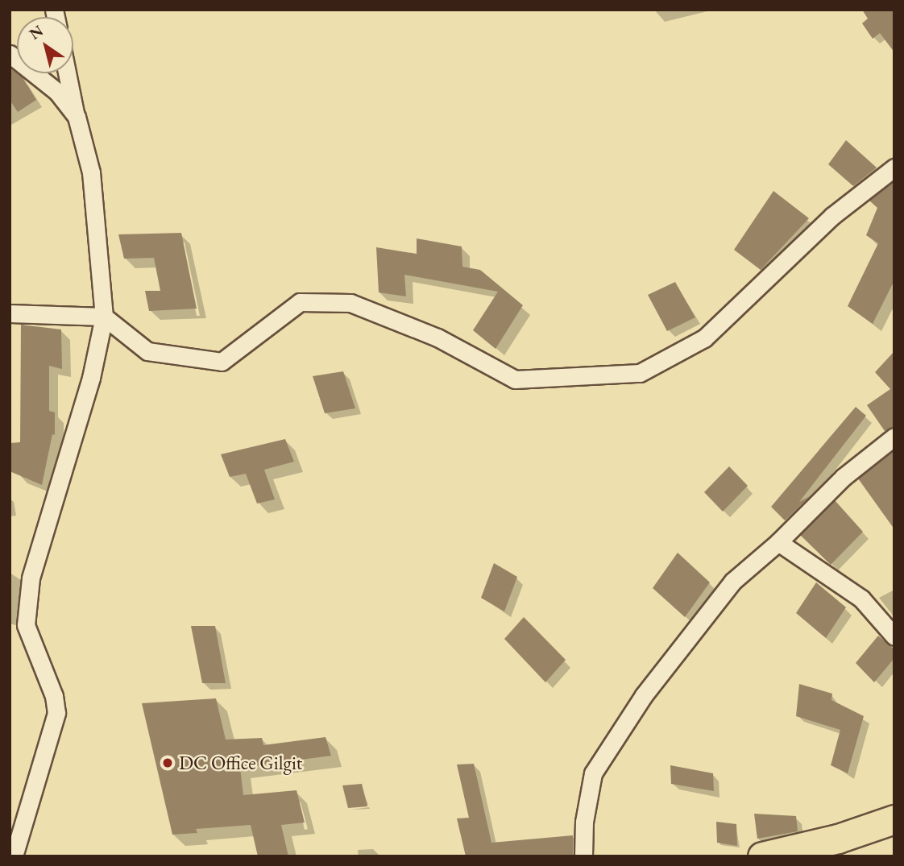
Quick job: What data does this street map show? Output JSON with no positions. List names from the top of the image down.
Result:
{
  "places": ["DC Office Gilgit"],
  "north": "top left"
}
